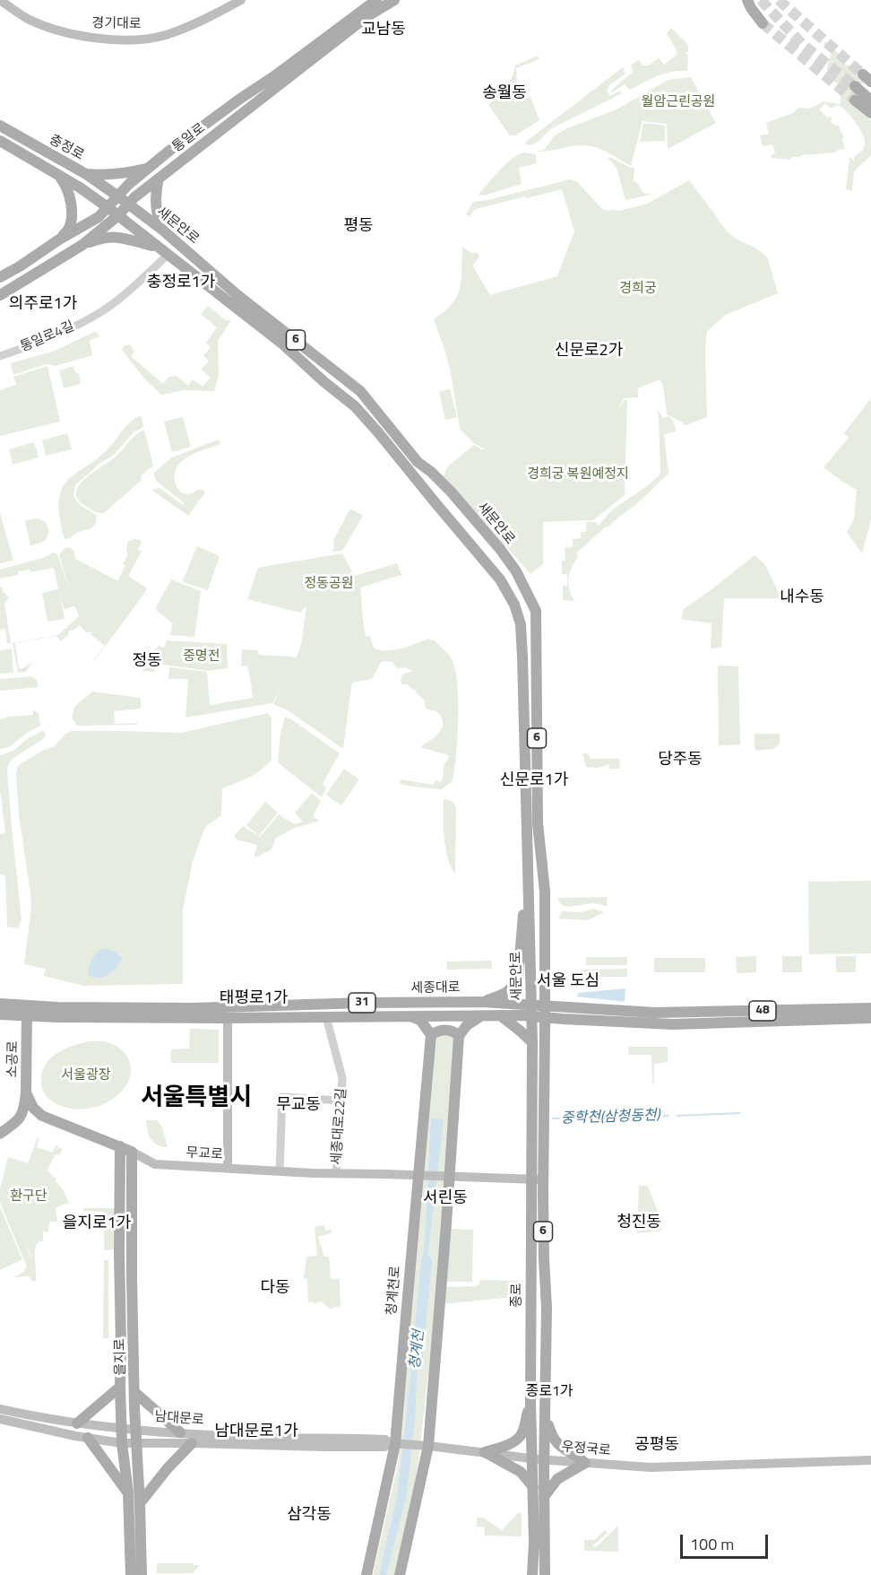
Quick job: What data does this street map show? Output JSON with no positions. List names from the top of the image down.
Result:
{
  "streets": {
    "main road": [
      "경기대로",
      "통일로",
      "충정로",
      "새문안로",
      "6",
      "세종대로",
      "31",
      "48",
      "소공로",
      "무교로",
      "청계천로",
      "종로",
      "을지로",
      "남대문로",
      "우정국로"
    ],
    "street": ["통일로4길", "세종대로22길"]
  },
  "crossings": [
    ["통일로", "충정로"],
    ["통일로", "새문안로"],
    ["충정로", "새문안로"],
    ["새문안로", "통일로4길"],
    ["새문안로", "세종대로"],
    ["새문안로", "종로"],
    ["세종대로", "소공로"],
    ["세종대로", "세종대로22길"],
    ["세종대로", "종로"],
    ["세종대로22길", "무교로"],
    ["무교로", "청계천로"],
    ["무교로", "을지로"],
    ["청계천로", "남대문로"],
    ["청계천로", "우정국로"],
    ["종로", "우정국로"],
    ["을지로", "남대문로"],
    ["남대문로", "우정국로"]
  ],
  "districts": [
    "교남동",
    "송월동",
    "평동",
    "충정로1가",
    "의주로1가",
    "신문로2가",
    "내수동",
    "정동",
    "당주동",
    "신문로1가",
    "서울 도심",
    "태평로1가",
    "서울특별시",
    "무교동",
    "서린동",
    "청진동",
    "을지로1가",
    "다동",
    "종로1가",
    "남대문로1가",
    "공평동",
    "삼각동"
  ],
  "water": ["중학천(삼청동천)", "청계천"],
  "parks": [
    "월암근린공원",
    "경희궁",
    "경희궁 복원예정지",
    "정동공원",
    "중명전",
    "서울광장",
    "환구단"
  ],
  "scale_bar": "100 m"
}
